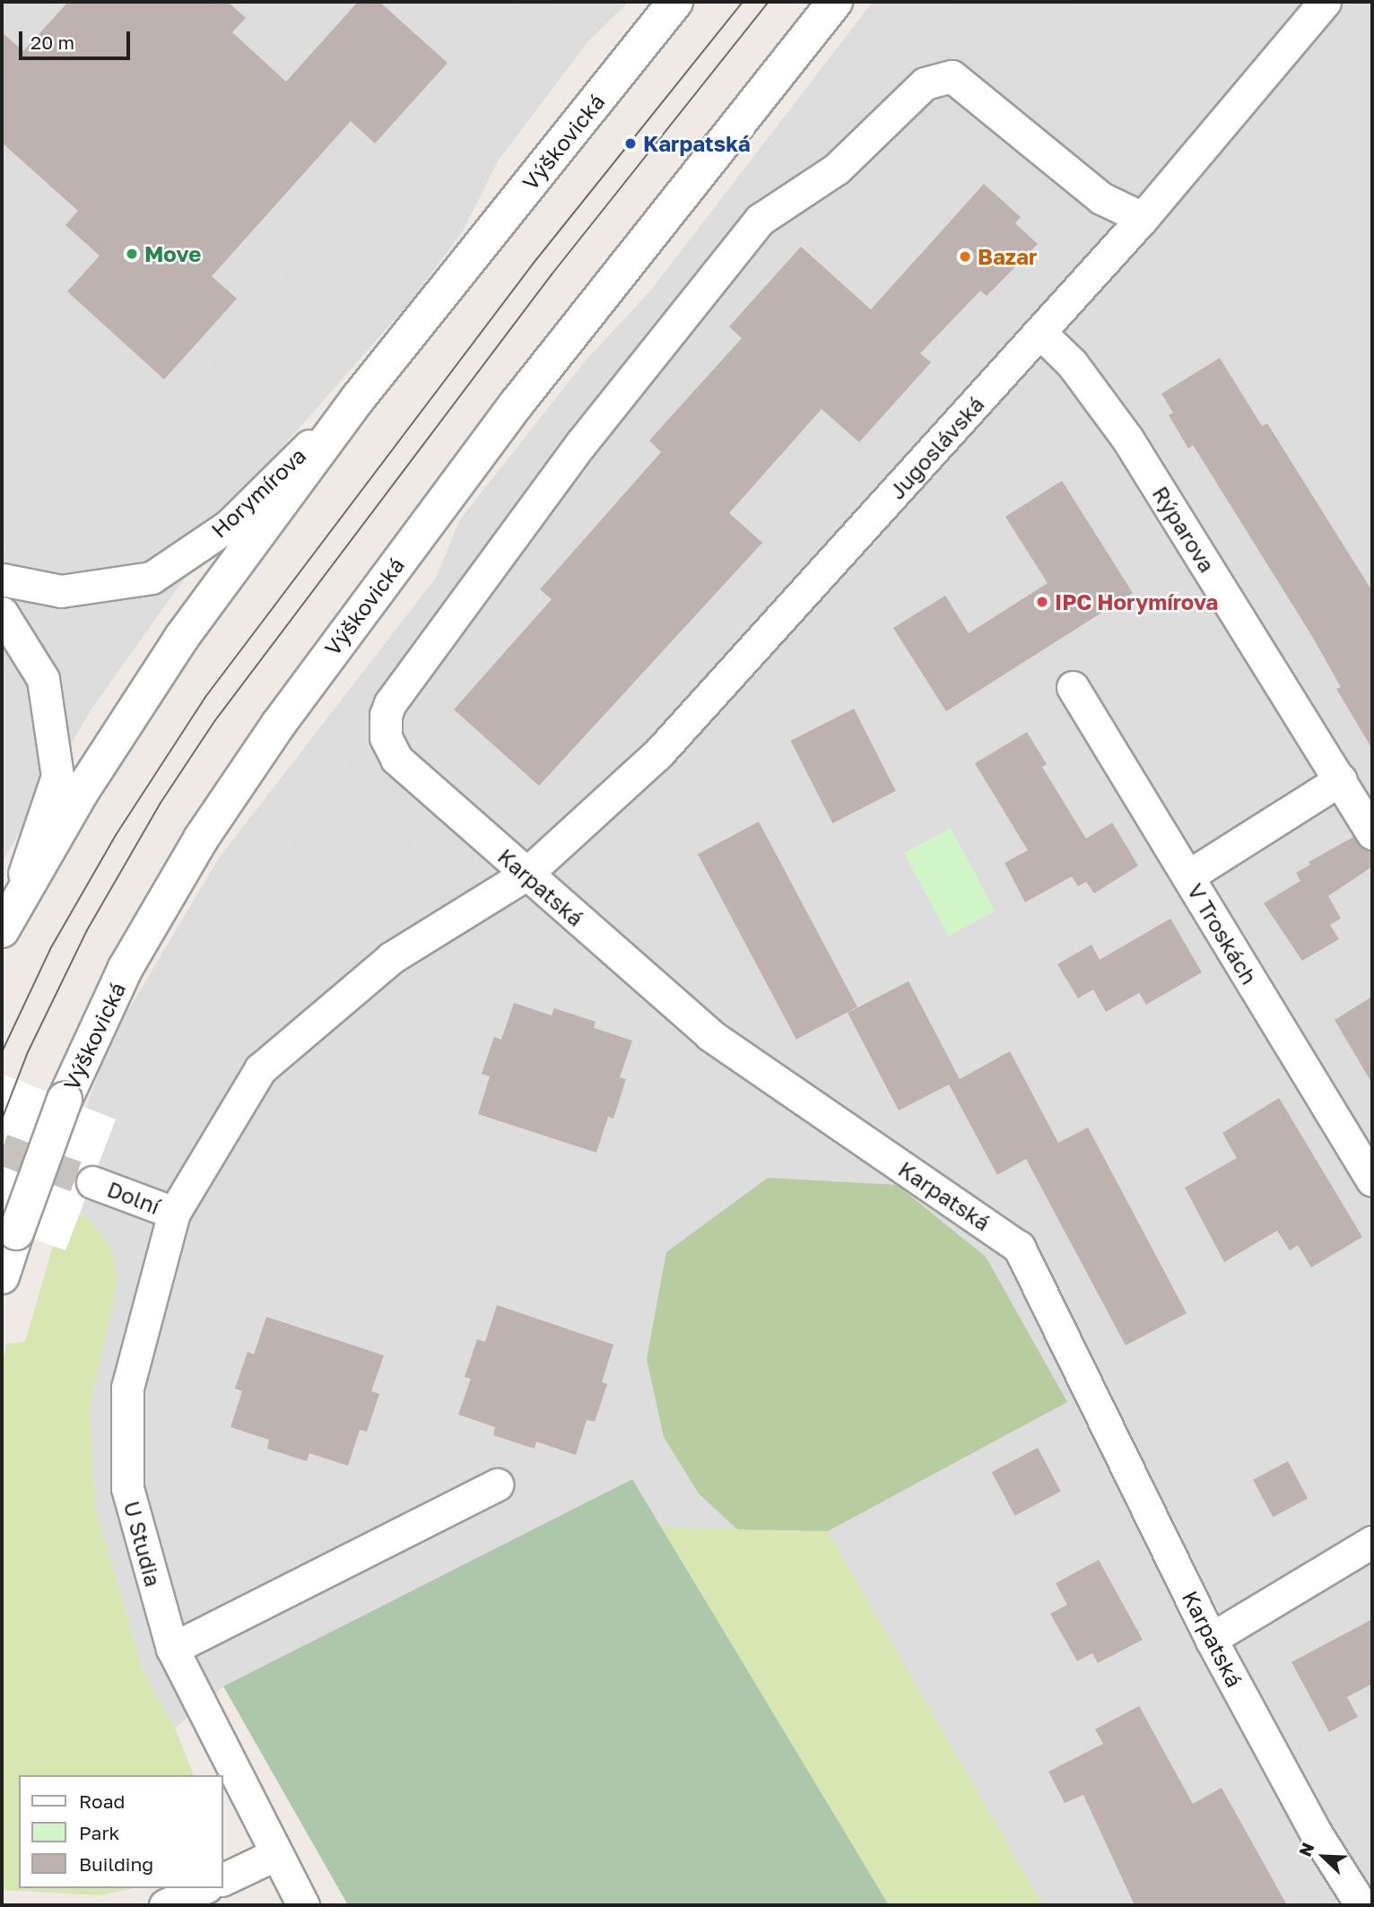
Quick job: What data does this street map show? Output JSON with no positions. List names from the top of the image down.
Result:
{
  "streets": {
    "street": [
      "Výškovická",
      "Jugoslávská",
      "Horymírova",
      "Rýparova",
      "Karpatská",
      "V Troskách",
      "Dolní",
      "U Studia"
    ]
  },
  "crossings": [
    ["Výškovická", "Horymírova"],
    ["Jugoslávská", "Rýparova"],
    ["Jugoslávská", "Karpatská"],
    ["Jugoslávská", "Dolní"],
    ["Jugoslávská", "U Studia"],
    ["Dolní", "U Studia"]
  ],
  "places": [
    "Karpatská",
    "Move",
    "Bazar",
    "IPC Horymírova"
  ],
  "legend": ["Road", "Park", "Building"],
  "scale_bar": "20 m",
  "north": "top left"
}
